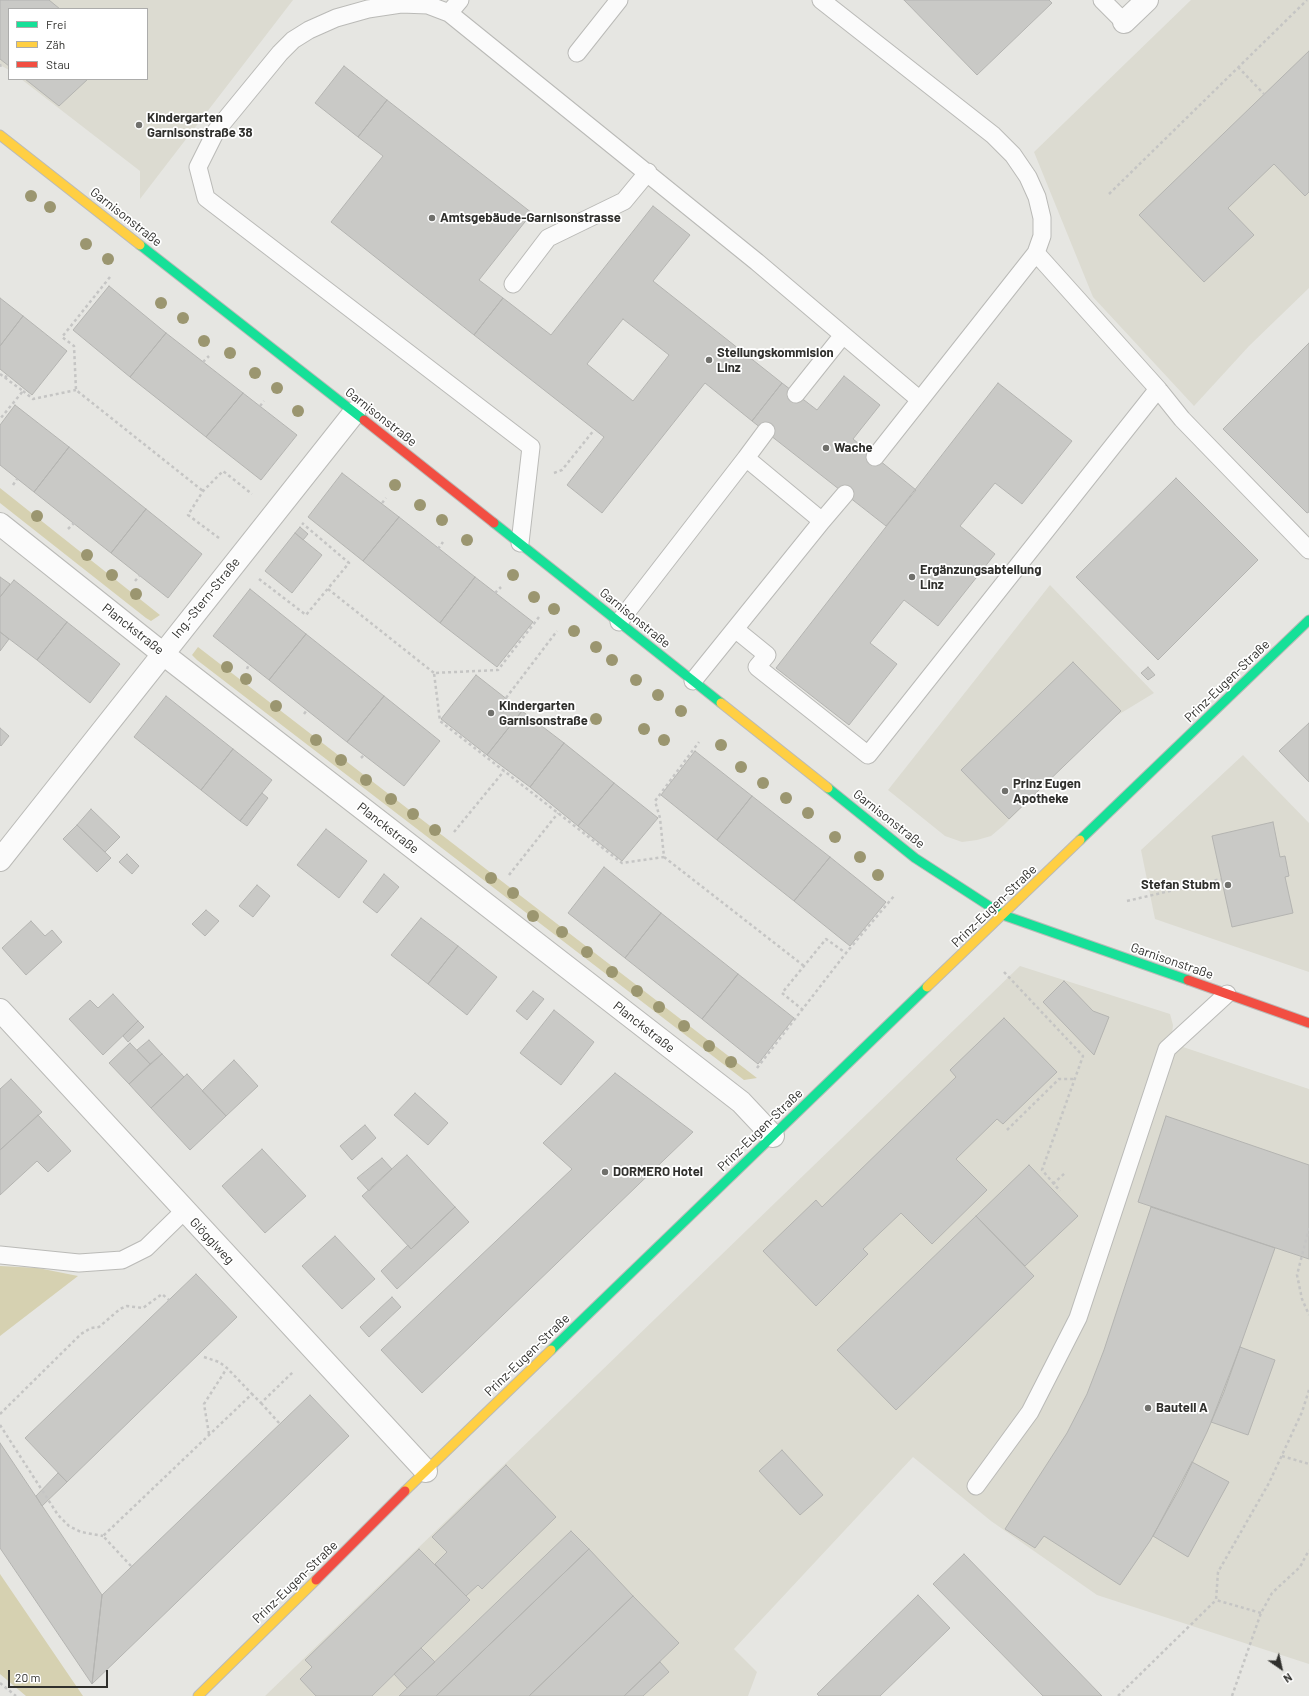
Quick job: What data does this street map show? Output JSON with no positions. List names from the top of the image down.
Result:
{
  "streets": {
    "street": [
      "Garnisonstraße",
      "Ing.-Stern-Straße",
      "Planckstraße",
      "Prinz-Eugen-Straße",
      "Glögglweg"
    ]
  },
  "crossings": [
    ["Garnisonstraße", "Ing.-Stern-Straße"],
    ["Garnisonstraße", "Prinz-Eugen-Straße"],
    ["Ing.-Stern-Straße", "Planckstraße"],
    ["Planckstraße", "Prinz-Eugen-Straße"],
    ["Prinz-Eugen-Straße", "Glögglweg"]
  ],
  "places": [
    "Kindergarten Garnisonstraße 38",
    "Amtsgebäude-Garnisonstrasse",
    "Stellungskommision Linz",
    "Wache",
    "Ergänzungsabteilung Linz",
    "Kindergarten Garnisonstraße",
    "Prinz Eugen Apotheke",
    "Stefan Stubm",
    "DORMERO Hotel",
    "Bauteil A"
  ],
  "legend": ["Frei", "Zäh", "Stau"],
  "scale_bar": "20 m",
  "north": "bottom right"
}
